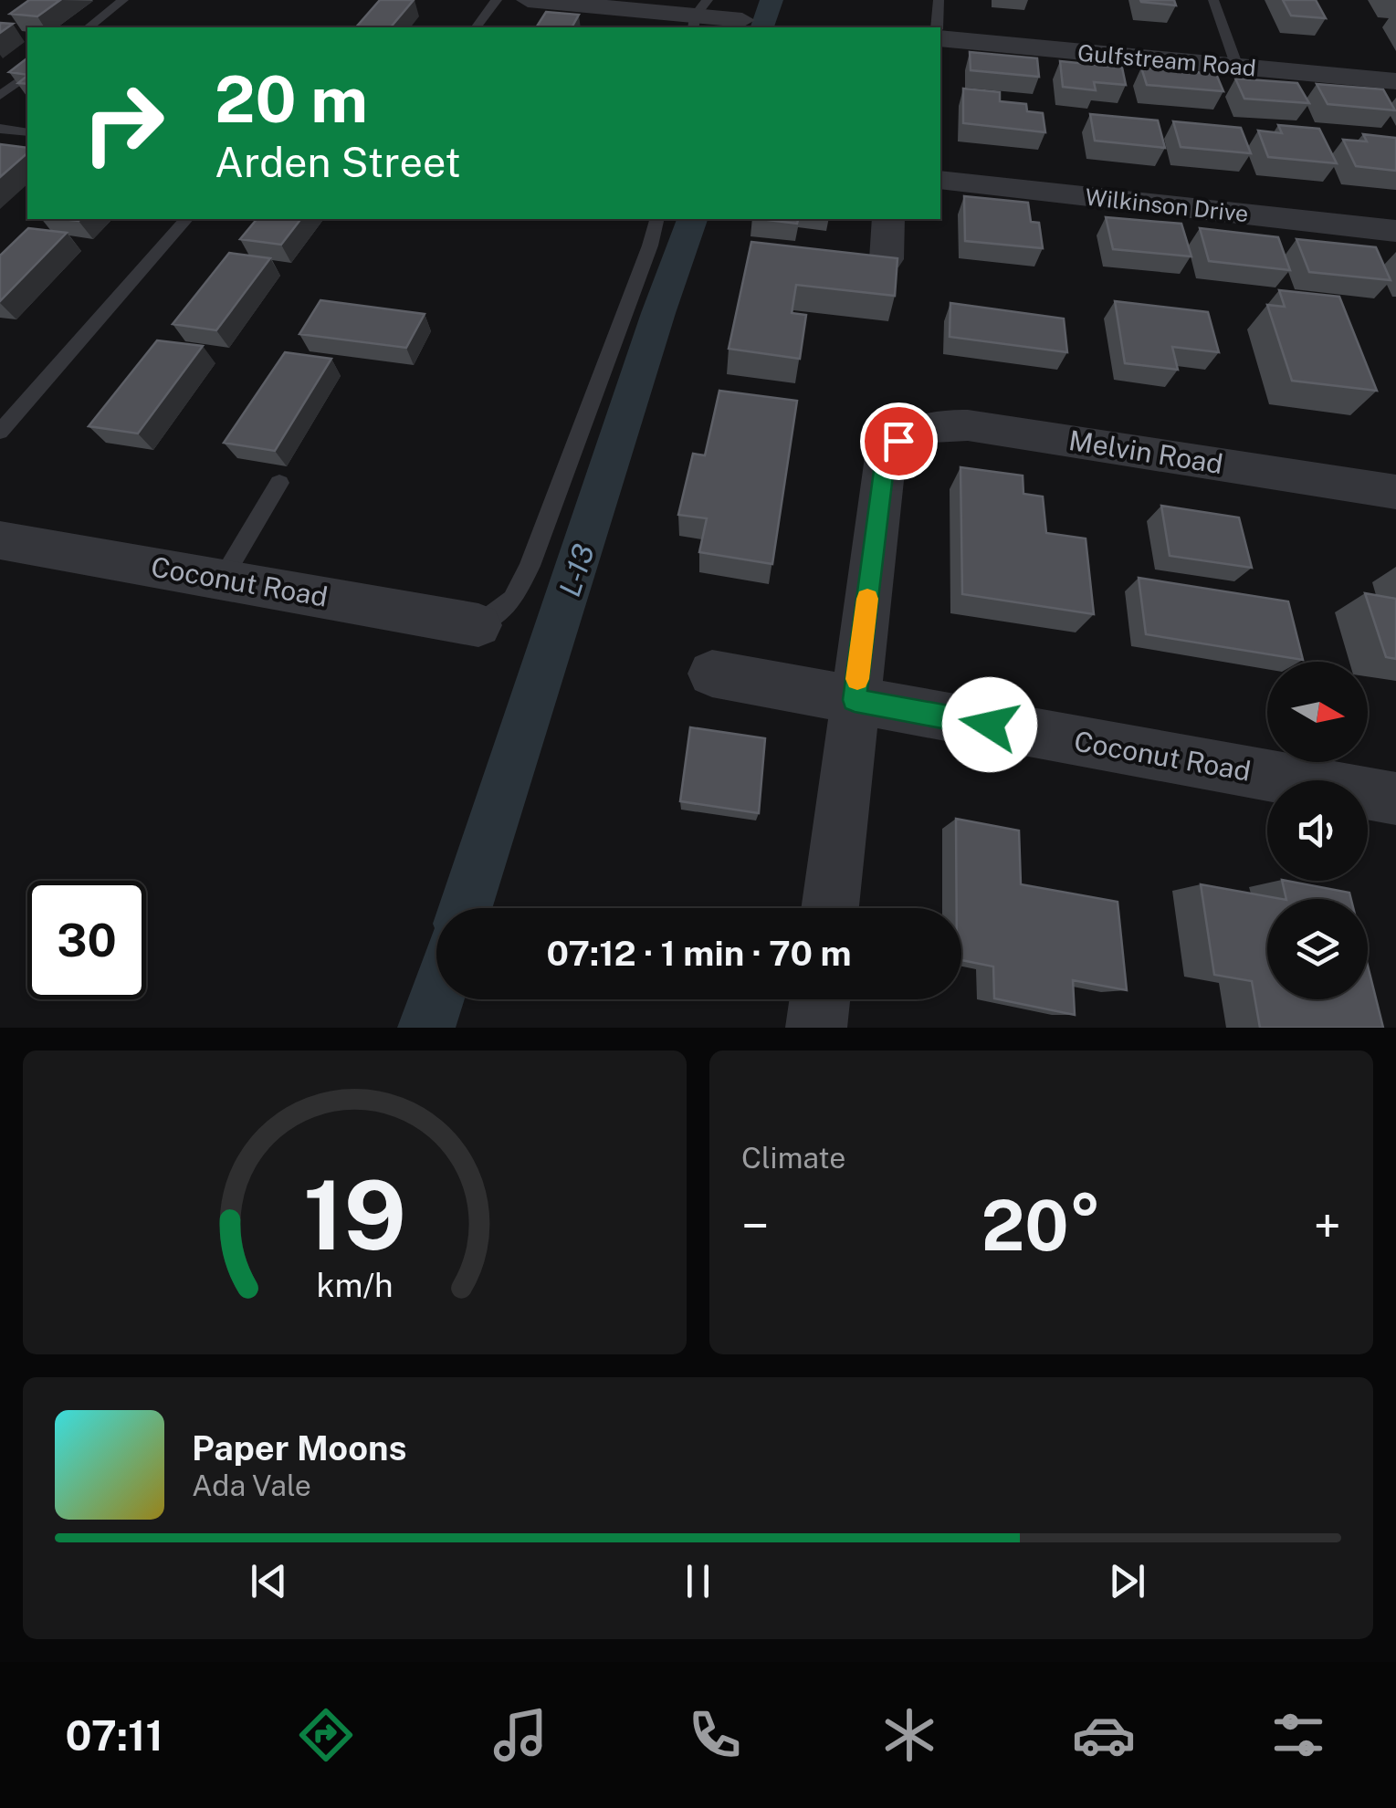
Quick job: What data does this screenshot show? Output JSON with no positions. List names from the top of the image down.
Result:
{
  "streets": {
    "street": [
      "Gulfstream Road",
      "Wilkinson Drive",
      "Melvin Road",
      "Coconut Road"
    ]
  },
  "crossings": [
    ["Melvin Road", "Coconut Road"]
  ],
  "water": ["L-13"],
  "north": "right",
  "page": {
    "turn": ["20 m", "Arden Street"],
    "limit": "30",
    "trip": "07:12 · 1 min · 70 m",
    "tile": "Climate",
    "heat": ["−", "20°", "+"],
    "song": ["Paper Moons", "Ada Vale"],
    "tabs": "07:11",
    "gauge": ["19", "km/h"]
  }
}
